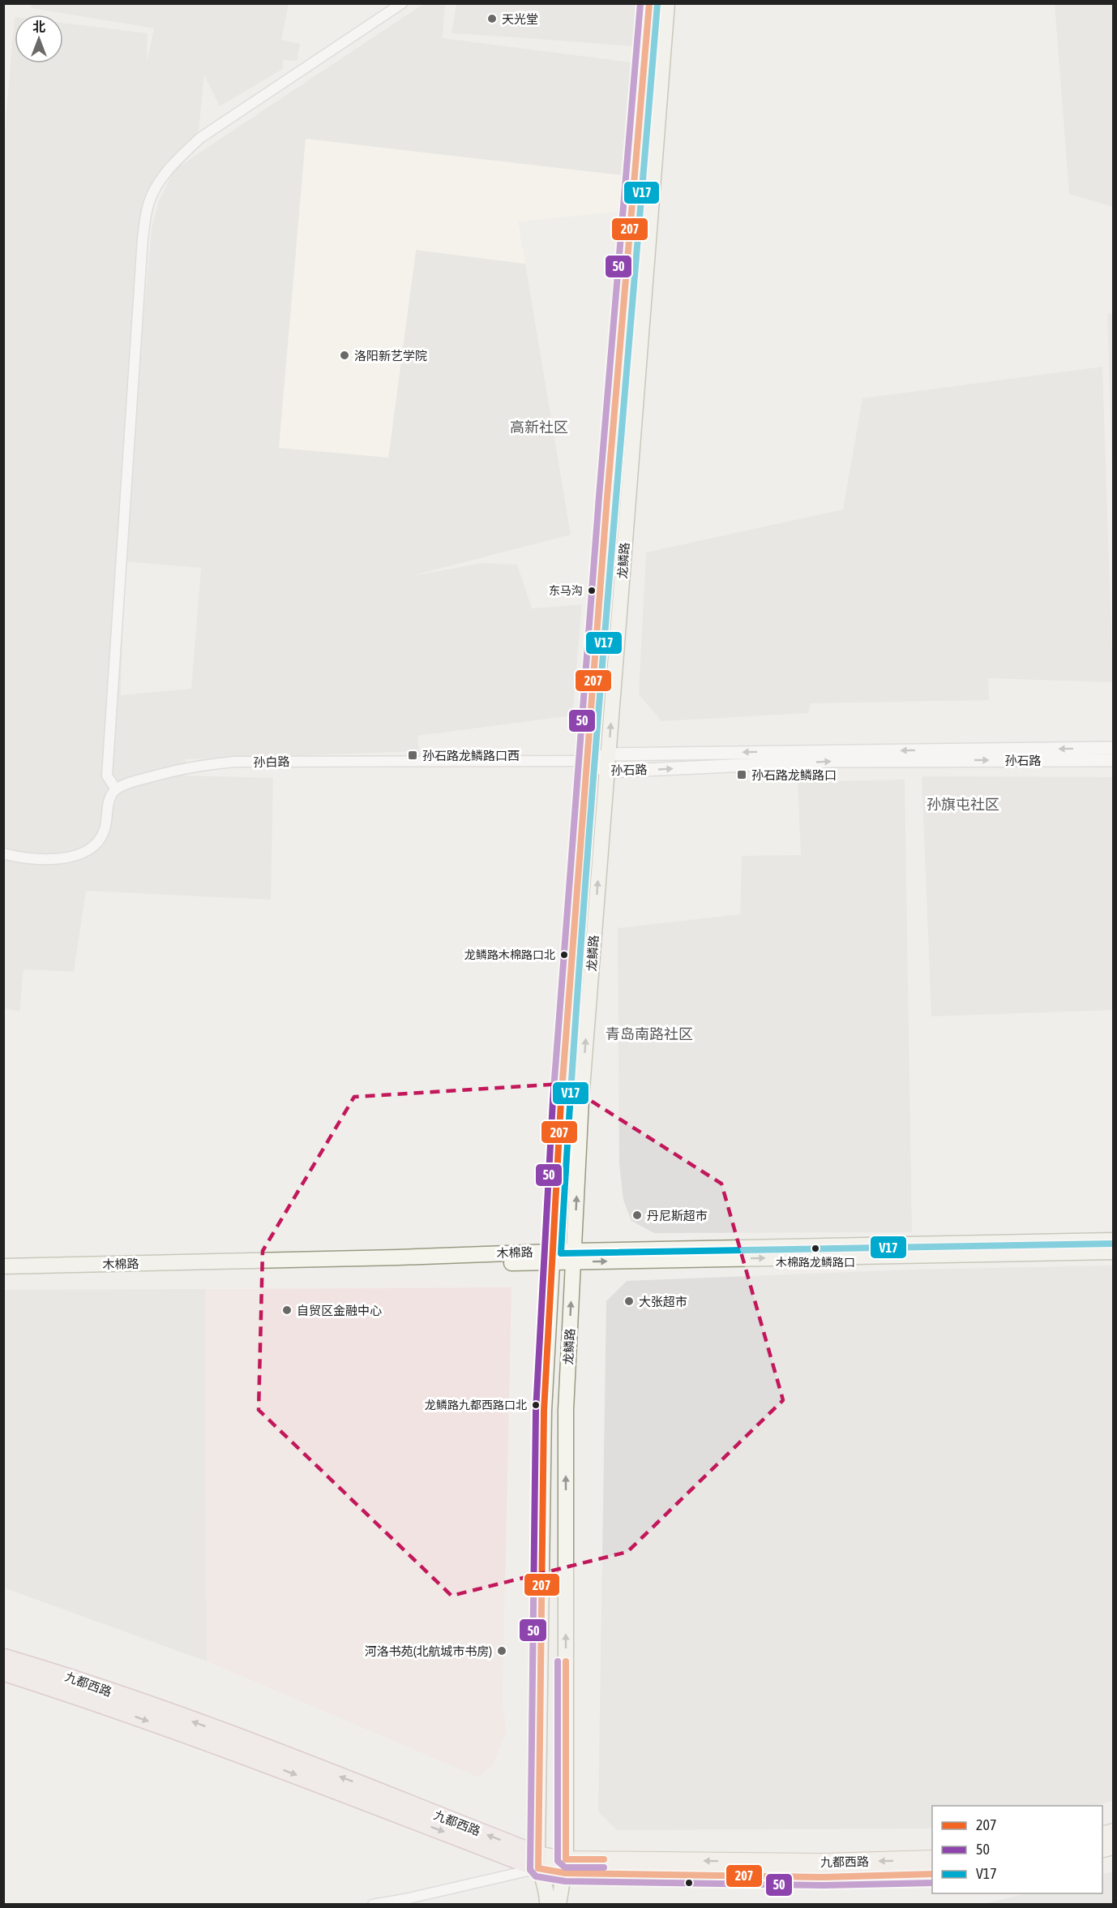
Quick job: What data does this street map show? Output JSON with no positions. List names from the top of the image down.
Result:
{
  "streets": {
    "highway": ["九都西路"],
    "main road": ["龙鳞路", "木棉路"],
    "street": ["孙石路", "孙白路"]
  },
  "crossings": [
    ["龙鳞路", "孙石路"],
    ["龙鳞路", "孙白路"],
    ["龙鳞路", "木棉路"],
    ["龙鳞路", "九都西路"],
    ["孙石路", "孙白路"]
  ],
  "districts": ["高新社区", "孙旗屯社区", "青岛南路社区"],
  "places": {
    "other": [
      "天光堂",
      "洛阳新艺学院",
      "东马沟",
      "龙鳞路木棉路口北",
      "丹尼斯超市",
      "木棉路龙鳞路口",
      "大张超市",
      "自贸区金融中心",
      "龙鳞路九都西路口北",
      "河洛书苑(北航城市书房)"
    ],
    "transit": ["孙石路龙鳞路口西", "孙石路龙鳞路口"]
  },
  "lines": ["transit line 207", "transit line 50", "transit line V17"],
  "legend": ["207", "50", "V17"],
  "north": "top"
}
